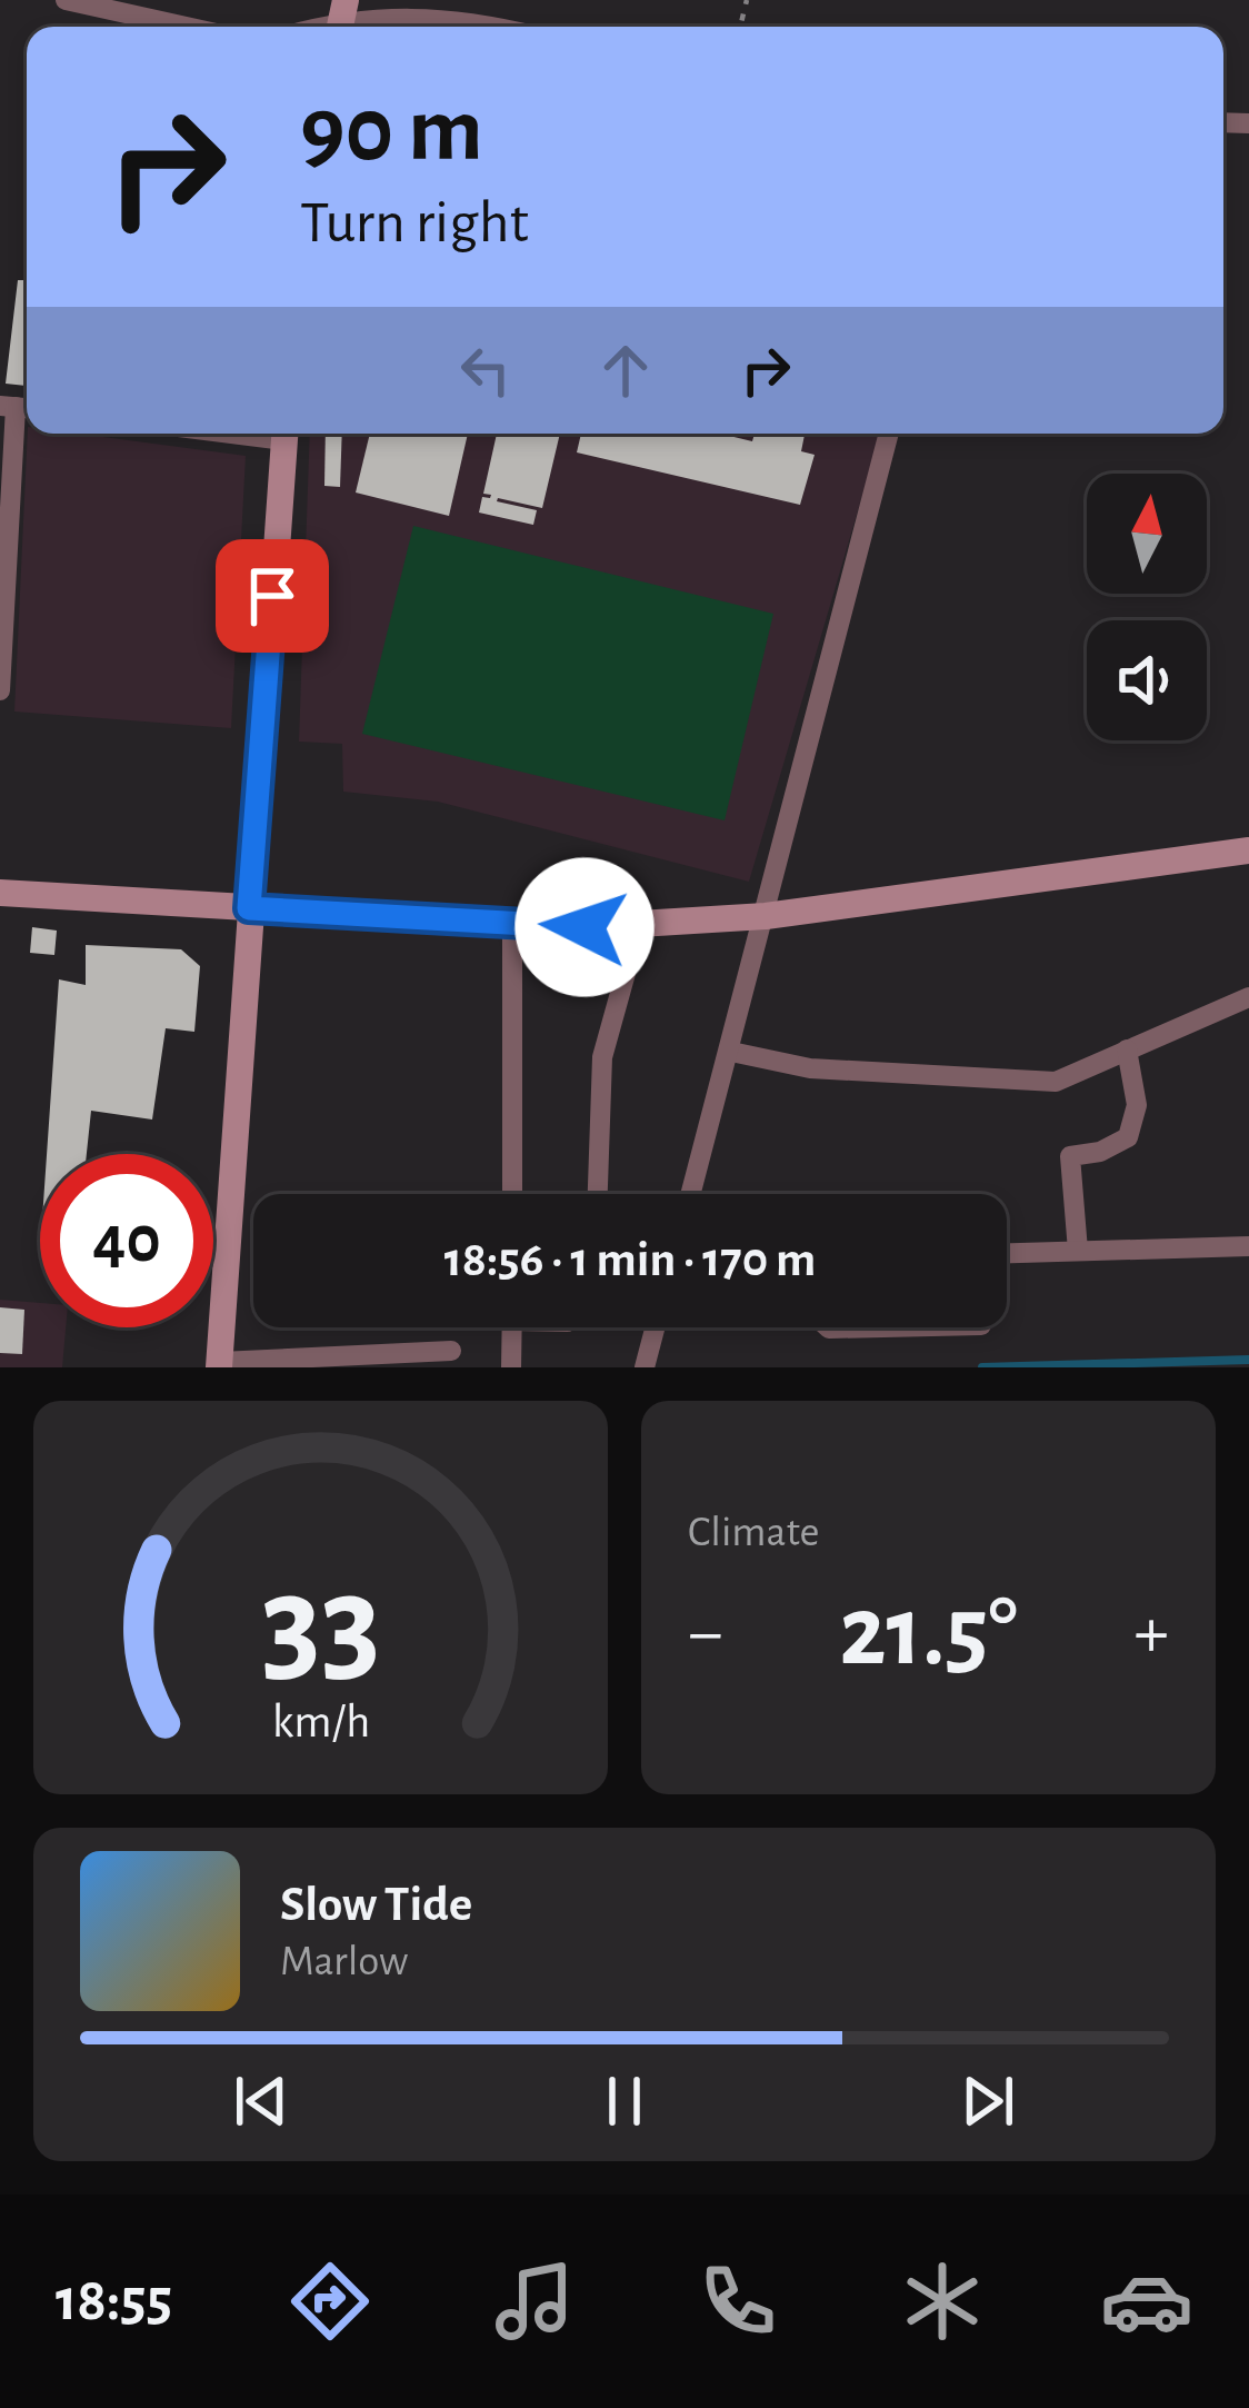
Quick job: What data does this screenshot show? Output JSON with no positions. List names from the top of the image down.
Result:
{
  "north": "top",
  "page": {
    "turn": ["90 m", "Turn right"],
    "limit": "40",
    "trip": "18:56 · 1 min · 170 m",
    "tile": "Climate",
    "heat": ["−", "21.5°", "+"],
    "song": ["Slow Tide", "Marlow"],
    "tabs": "18:55",
    "gauge": ["33", "km/h"]
  }
}
